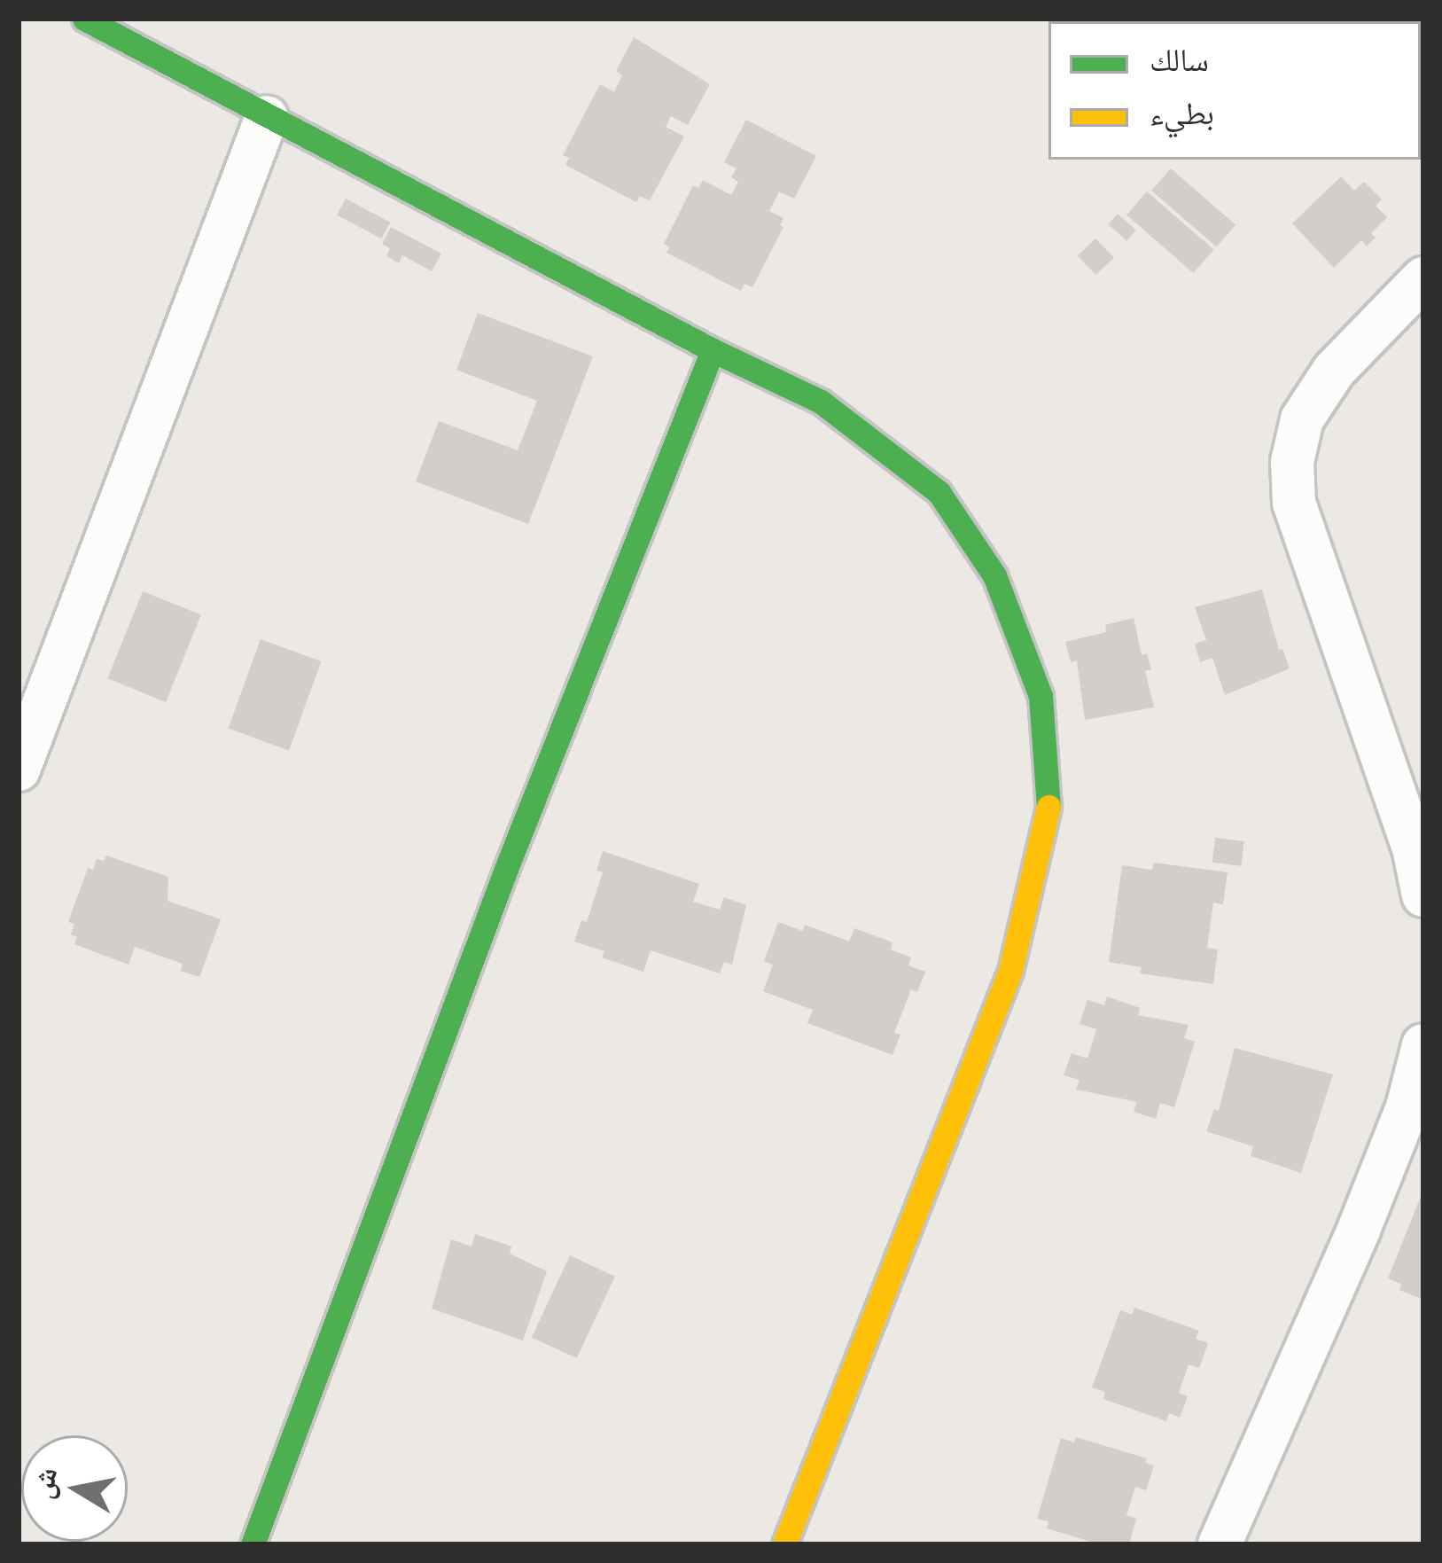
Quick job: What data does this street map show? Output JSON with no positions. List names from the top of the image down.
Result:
{
  "legend": ["سالك", "بطيء"],
  "north": "left"
}
